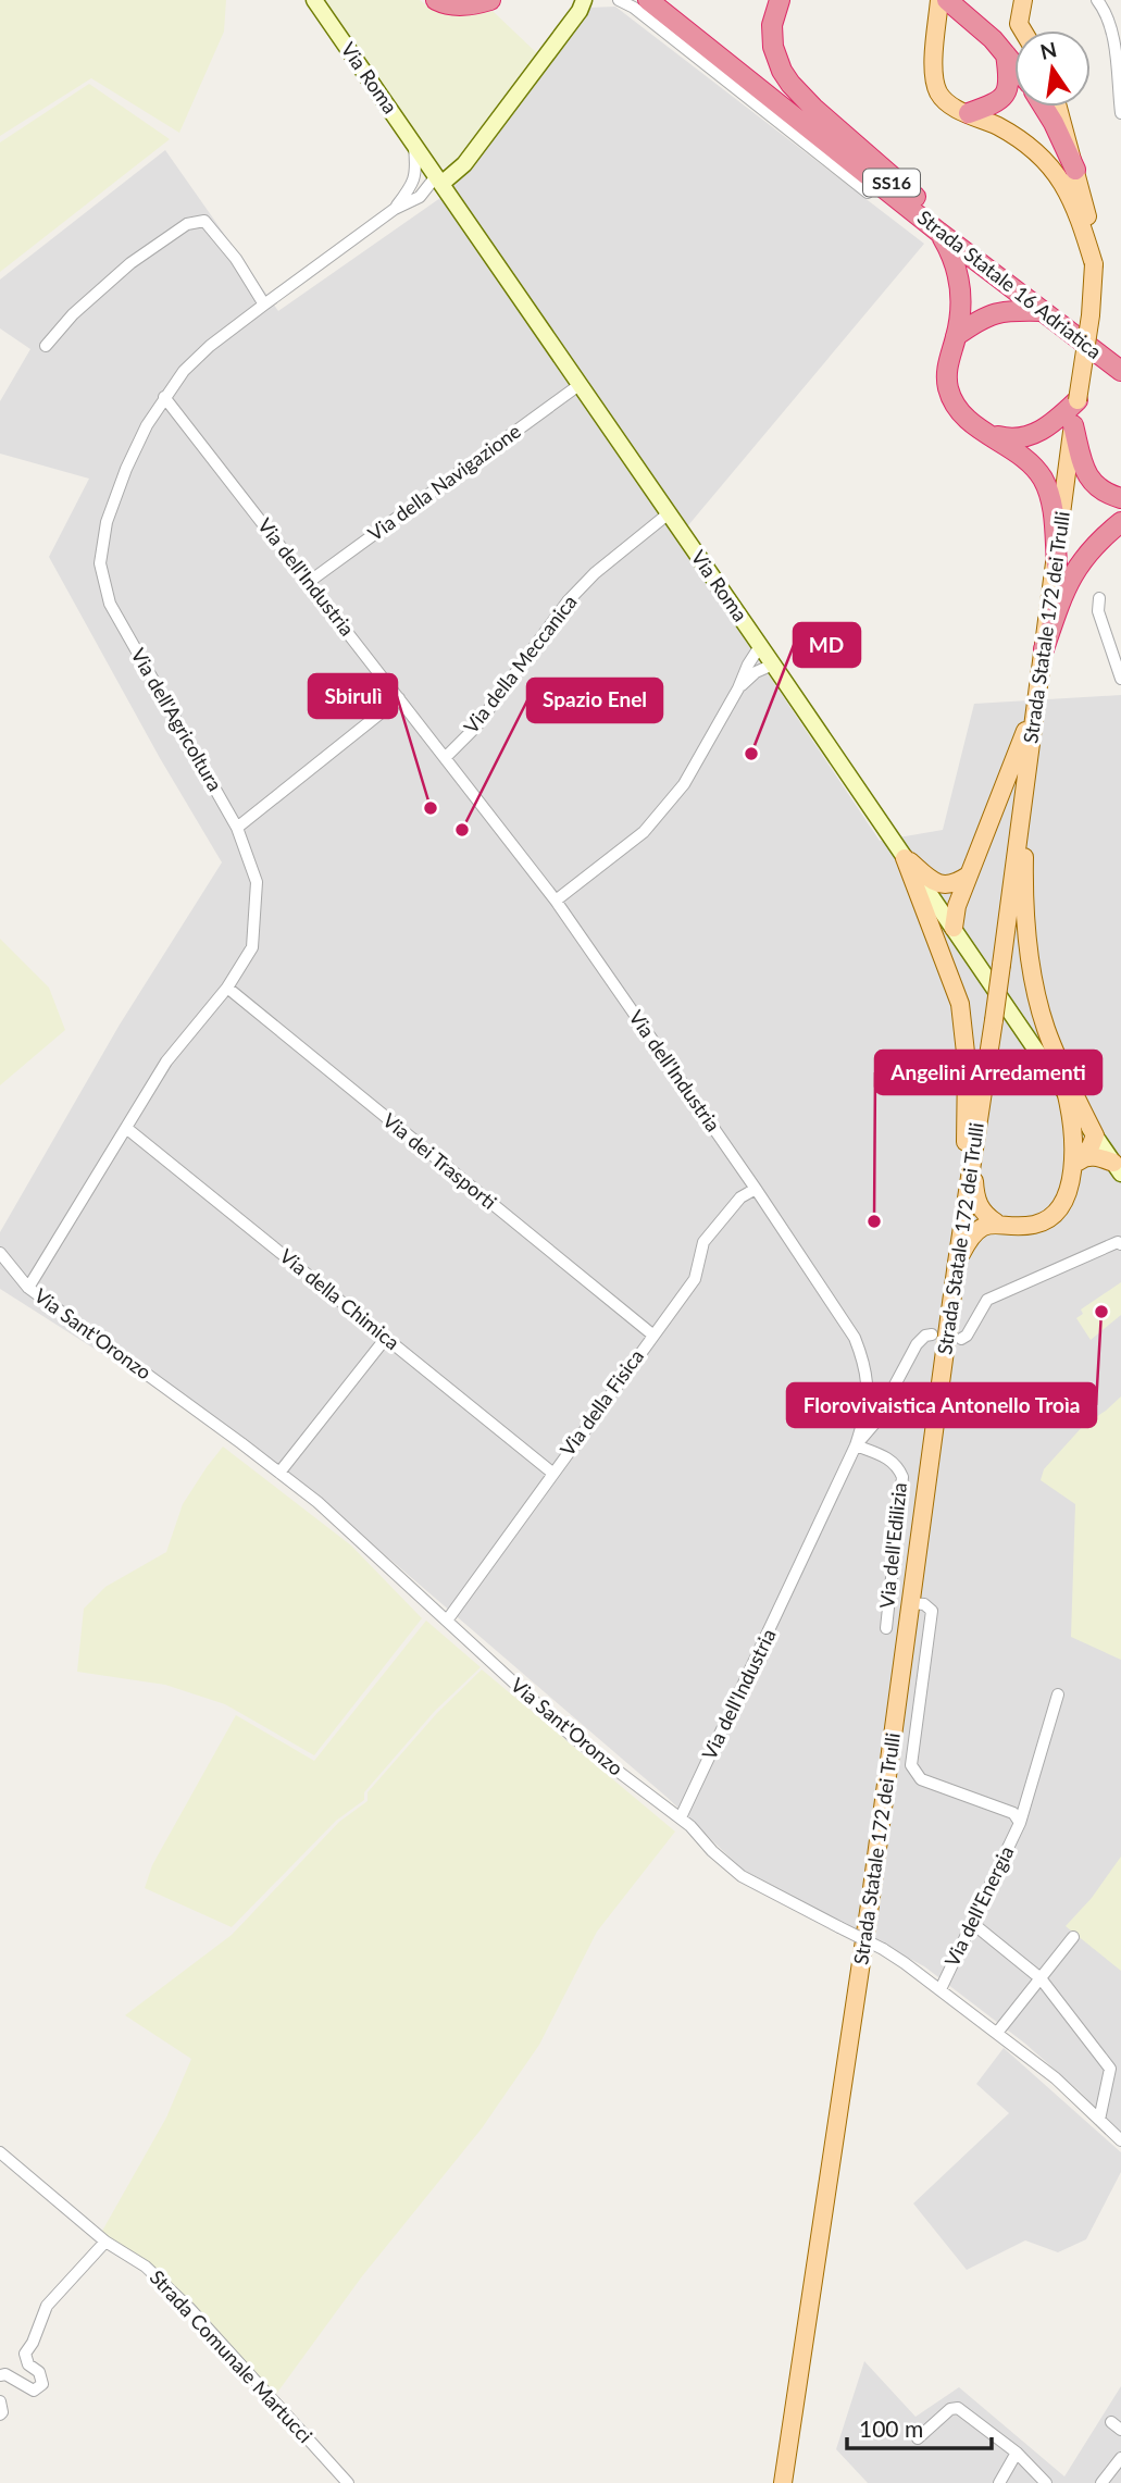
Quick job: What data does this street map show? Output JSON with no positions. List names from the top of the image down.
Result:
{
  "streets": {
    "highway": ["SS16", "Strada Statale 16 Adriatica"],
    "main road": ["Strada Statale 172 dei Trulli"],
    "street": [
      "Via Roma",
      "Via della Navigazione",
      "Via dell'Industria",
      "Via della Meccanica",
      "Via dell'Agricoltura",
      "Via dei Trasporti",
      "Via della Chimica",
      "Via Sant'Oronzo",
      "Via della Fisica",
      "Via dell'Edilizia",
      "Via dell'Energia",
      "Strada Comunale Martucci"
    ]
  },
  "crossings": [
    ["Via Roma", "Via della Navigazione"],
    ["Via Roma", "Via della Meccanica"],
    ["Via Roma", "Via dell'Agricoltura"],
    ["Via della Navigazione", "Via dell'Industria"],
    ["Via dell'Industria", "Via della Meccanica"],
    ["Via dell'Industria", "Via dell'Agricoltura"],
    ["Via dell'Industria", "Via Sant'Oronzo"],
    ["Via dell'Industria", "Via della Fisica"],
    ["Via dell'Industria", "Via dell'Edilizia"],
    ["Strada Statale 172 dei Trulli", "Via dell'Energia"],
    ["Via dell'Agricoltura", "Via dei Trasporti"],
    ["Via dell'Agricoltura", "Via della Chimica"],
    ["Via dell'Agricoltura", "Via Sant'Oronzo"],
    ["Via dei Trasporti", "Via della Fisica"],
    ["Via della Chimica", "Via della Fisica"],
    ["Via Sant'Oronzo", "Via della Fisica"],
    ["Via Sant'Oronzo", "Via dell'Energia"]
  ],
  "places": [
    "MD",
    "Sbirulì",
    "Spazio Enel",
    "Angelini Arredamenti",
    "Florovivaistica Antonello Troìa"
  ],
  "scale_bar": "100 m",
  "north": "top"
}
